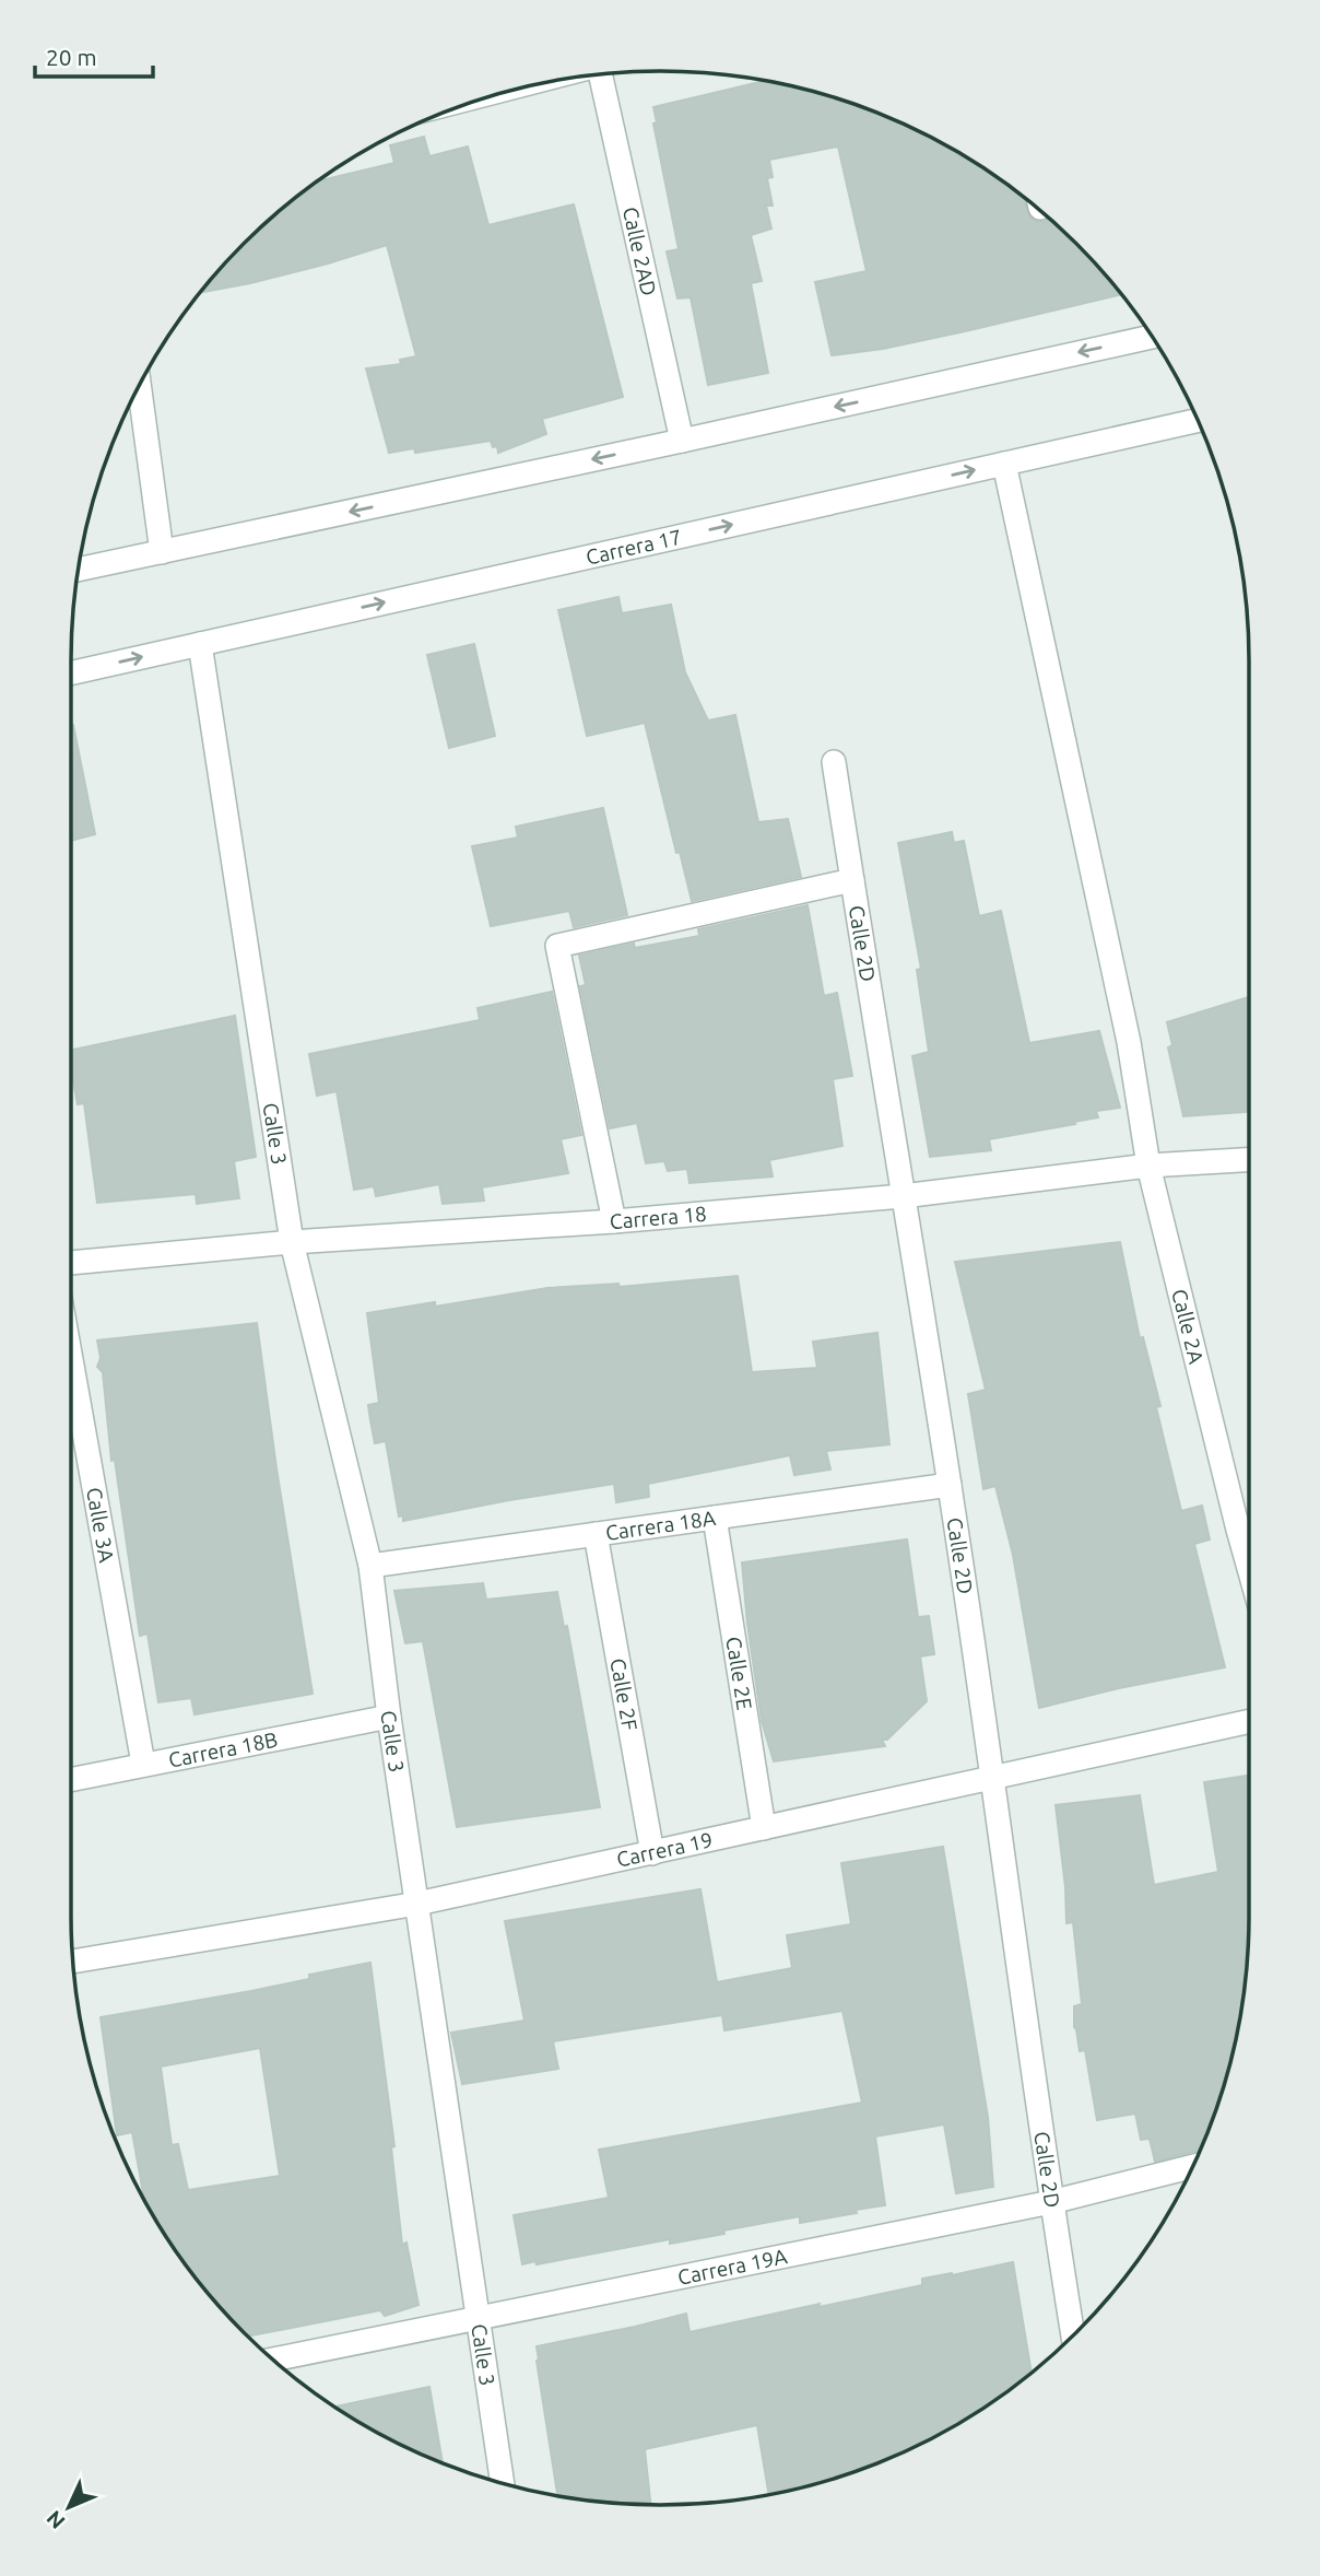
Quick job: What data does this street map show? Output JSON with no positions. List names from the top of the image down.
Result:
{
  "streets": {
    "street": [
      "Calle 2AD",
      "Carrera 17",
      "Calle 2D",
      "Calle 3",
      "Carrera 18",
      "Calle 2A",
      "Calle 3A",
      "Carrera 18A",
      "Calle 2E",
      "Calle 2F",
      "Carrera 18B",
      "Carrera 19",
      "Carrera 19A"
    ]
  },
  "crossings": [
    ["Carrera 17", "Calle 3"],
    ["Carrera 17", "Calle 2A"],
    ["Calle 2D", "Carrera 18"],
    ["Calle 2D", "Carrera 18A"],
    ["Calle 2D", "Carrera 19"],
    ["Calle 2D", "Carrera 19A"],
    ["Calle 3", "Carrera 18"],
    ["Calle 3", "Carrera 18A"],
    ["Calle 3", "Carrera 18B"],
    ["Calle 3", "Carrera 19"],
    ["Calle 3", "Carrera 19A"],
    ["Carrera 18", "Calle 2A"],
    ["Calle 3A", "Carrera 18B"],
    ["Carrera 18A", "Calle 2E"],
    ["Carrera 18A", "Calle 2F"],
    ["Calle 2E", "Carrera 19"],
    ["Calle 2F", "Carrera 19"]
  ],
  "scale_bar": "20 m",
  "north": "bottom left"
}
